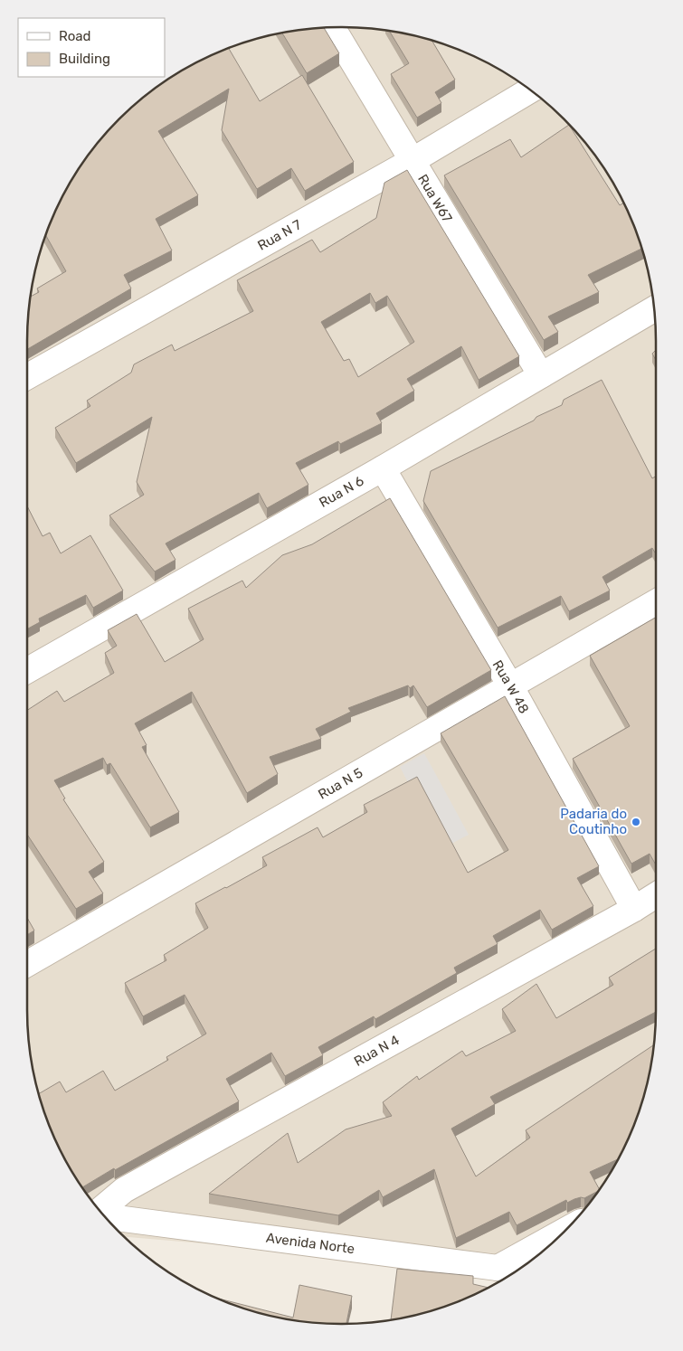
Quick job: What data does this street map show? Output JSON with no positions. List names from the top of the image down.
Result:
{
  "streets": {
    "street": [
      "Rua W67",
      "Rua N 7",
      "Rua N 6",
      "Rua W 48",
      "Rua N 5",
      "Rua N 4",
      "Avenida Norte"
    ]
  },
  "crossings": [
    ["Rua W67", "Rua N 7"],
    ["Rua W67", "Rua N 6"],
    ["Rua N 6", "Rua W 48"],
    ["Rua W 48", "Rua N 5"],
    ["Rua W 48", "Rua N 4"]
  ],
  "places": ["Padaria do Coutinho"],
  "legend": ["Road", "Building"]
}
